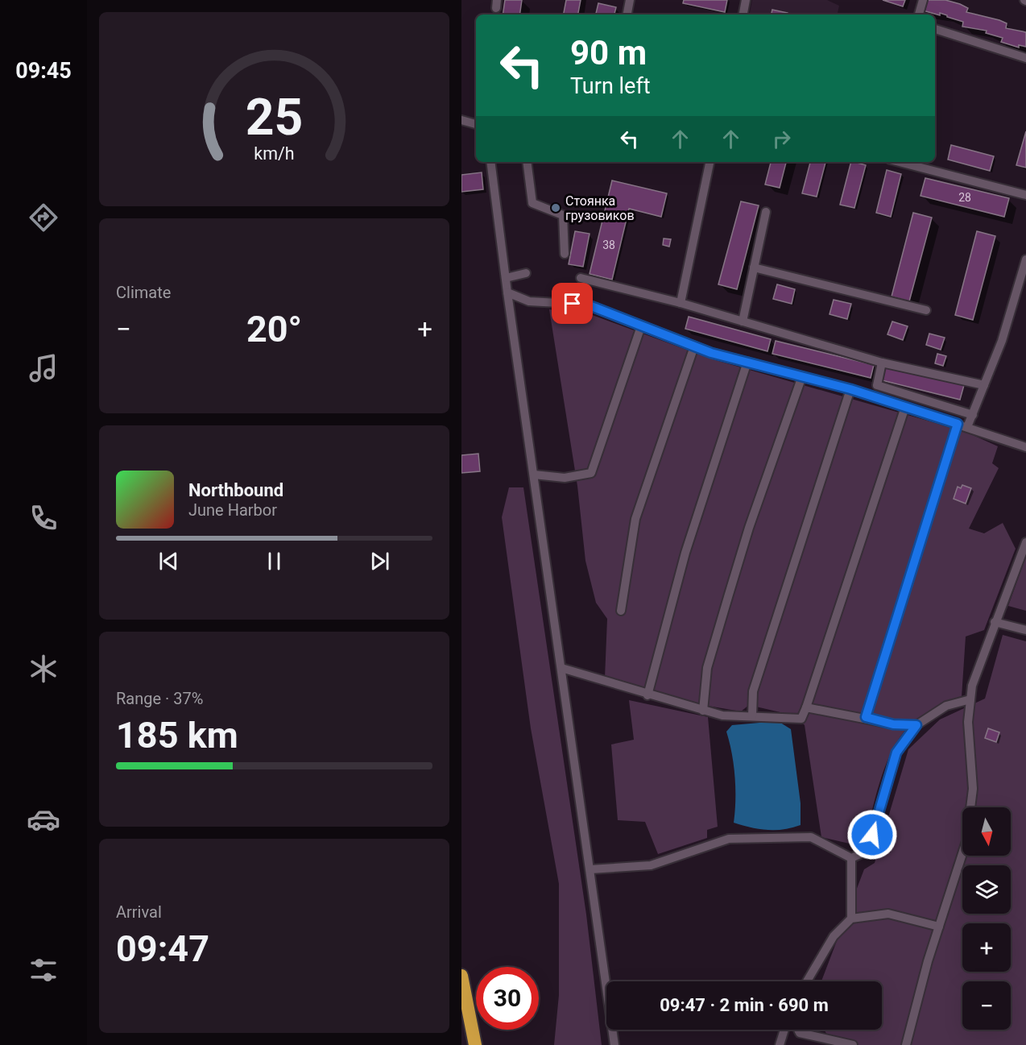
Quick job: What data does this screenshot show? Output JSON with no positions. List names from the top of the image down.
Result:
{
  "places": ["Стоянка грузовиков"],
  "house_numbers": ["28", "38"],
  "north": "bottom",
  "page": {
    "tabs": "09:45",
    "turn": ["90 m", "Turn left"],
    "tile": [
      "Climate",
      ["Range · 37%", "185 km"],
      ["Arrival", "09:47"]
    ],
    "heat": ["−", "20°", "+"],
    "song": ["Northbound", "June Harbor"],
    "map_buttons": ["+", "−"],
    "limit": "30",
    "trip": "09:47 · 2 min · 690 m",
    "gauge": ["25", "km/h"]
  }
}
